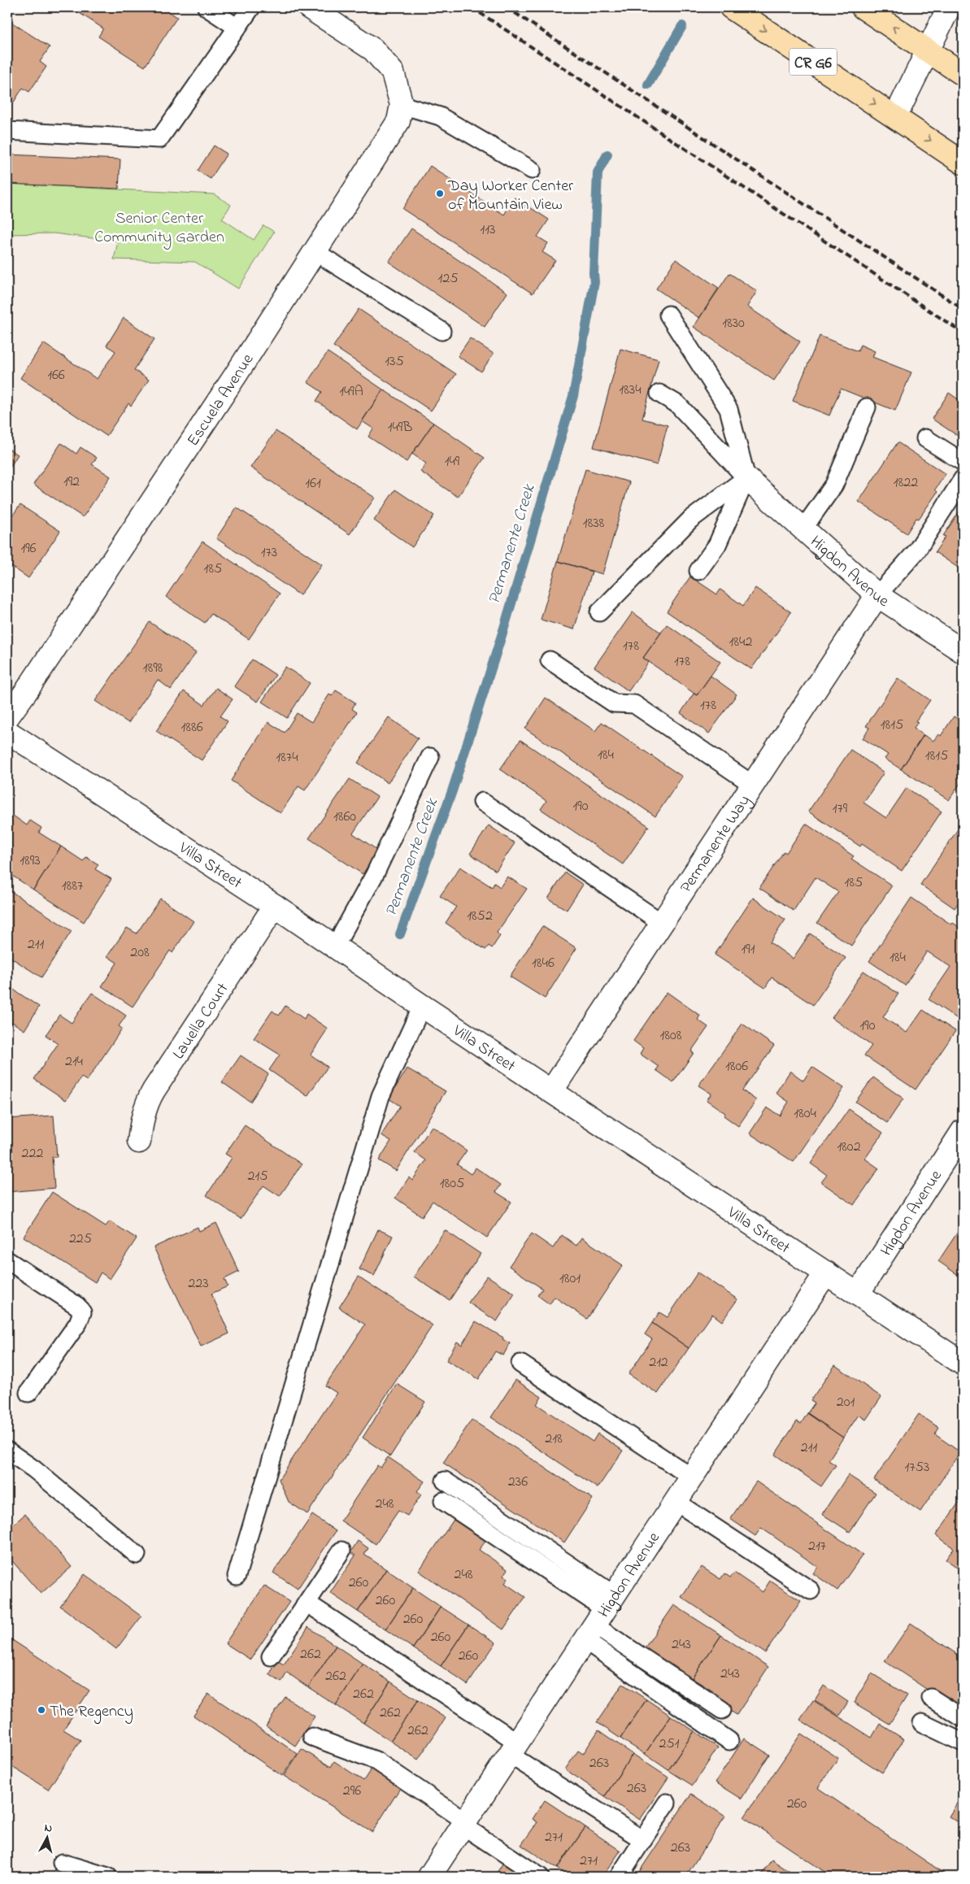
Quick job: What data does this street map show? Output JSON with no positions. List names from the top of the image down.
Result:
{
  "streets": {
    "highway": ["CR G6"],
    "street": [
      "Escuela Avenue",
      "Higdon Avenue",
      "Permanente Way",
      "Villa Street",
      "Lauella Court"
    ]
  },
  "crossings": [
    ["Higdon Avenue", "Permanente Way"],
    ["Higdon Avenue", "Villa Street"],
    ["Permanente Way", "Villa Street"],
    ["Villa Street", "Lauella Court"]
  ],
  "water": ["Permanente Creek"],
  "parks": ["Senior Center Community Garden"],
  "places": ["Day Worker Center of Mountain View", "The Regency"],
  "house_numbers": [
    "113",
    "125",
    "1830",
    "135",
    "166",
    "1834",
    "149A",
    "149B",
    "149",
    "192",
    "1822",
    "161",
    "1838",
    "196",
    "173",
    "185",
    "1842",
    "178",
    "178",
    "1898",
    "178",
    "1815",
    "1886",
    "184",
    "1815",
    "1874",
    "190",
    "179",
    "1860",
    "1893",
    "185",
    "1887",
    "1852",
    "211",
    "191",
    "208",
    "184",
    "1846",
    "190",
    "1808",
    "214",
    "1806",
    "1804",
    "1802",
    "222",
    "215",
    "1805",
    "225",
    "1801",
    "223",
    "212",
    "201",
    "218",
    "211",
    "1753",
    "236",
    "248",
    "217",
    "248",
    "260",
    "260",
    "260",
    "260",
    "243",
    "262",
    "260",
    "243",
    "262",
    "262",
    "262",
    "262",
    "251",
    "263",
    "263",
    "296",
    "260",
    "271",
    "263",
    "271"
  ],
  "north": "top"
}
